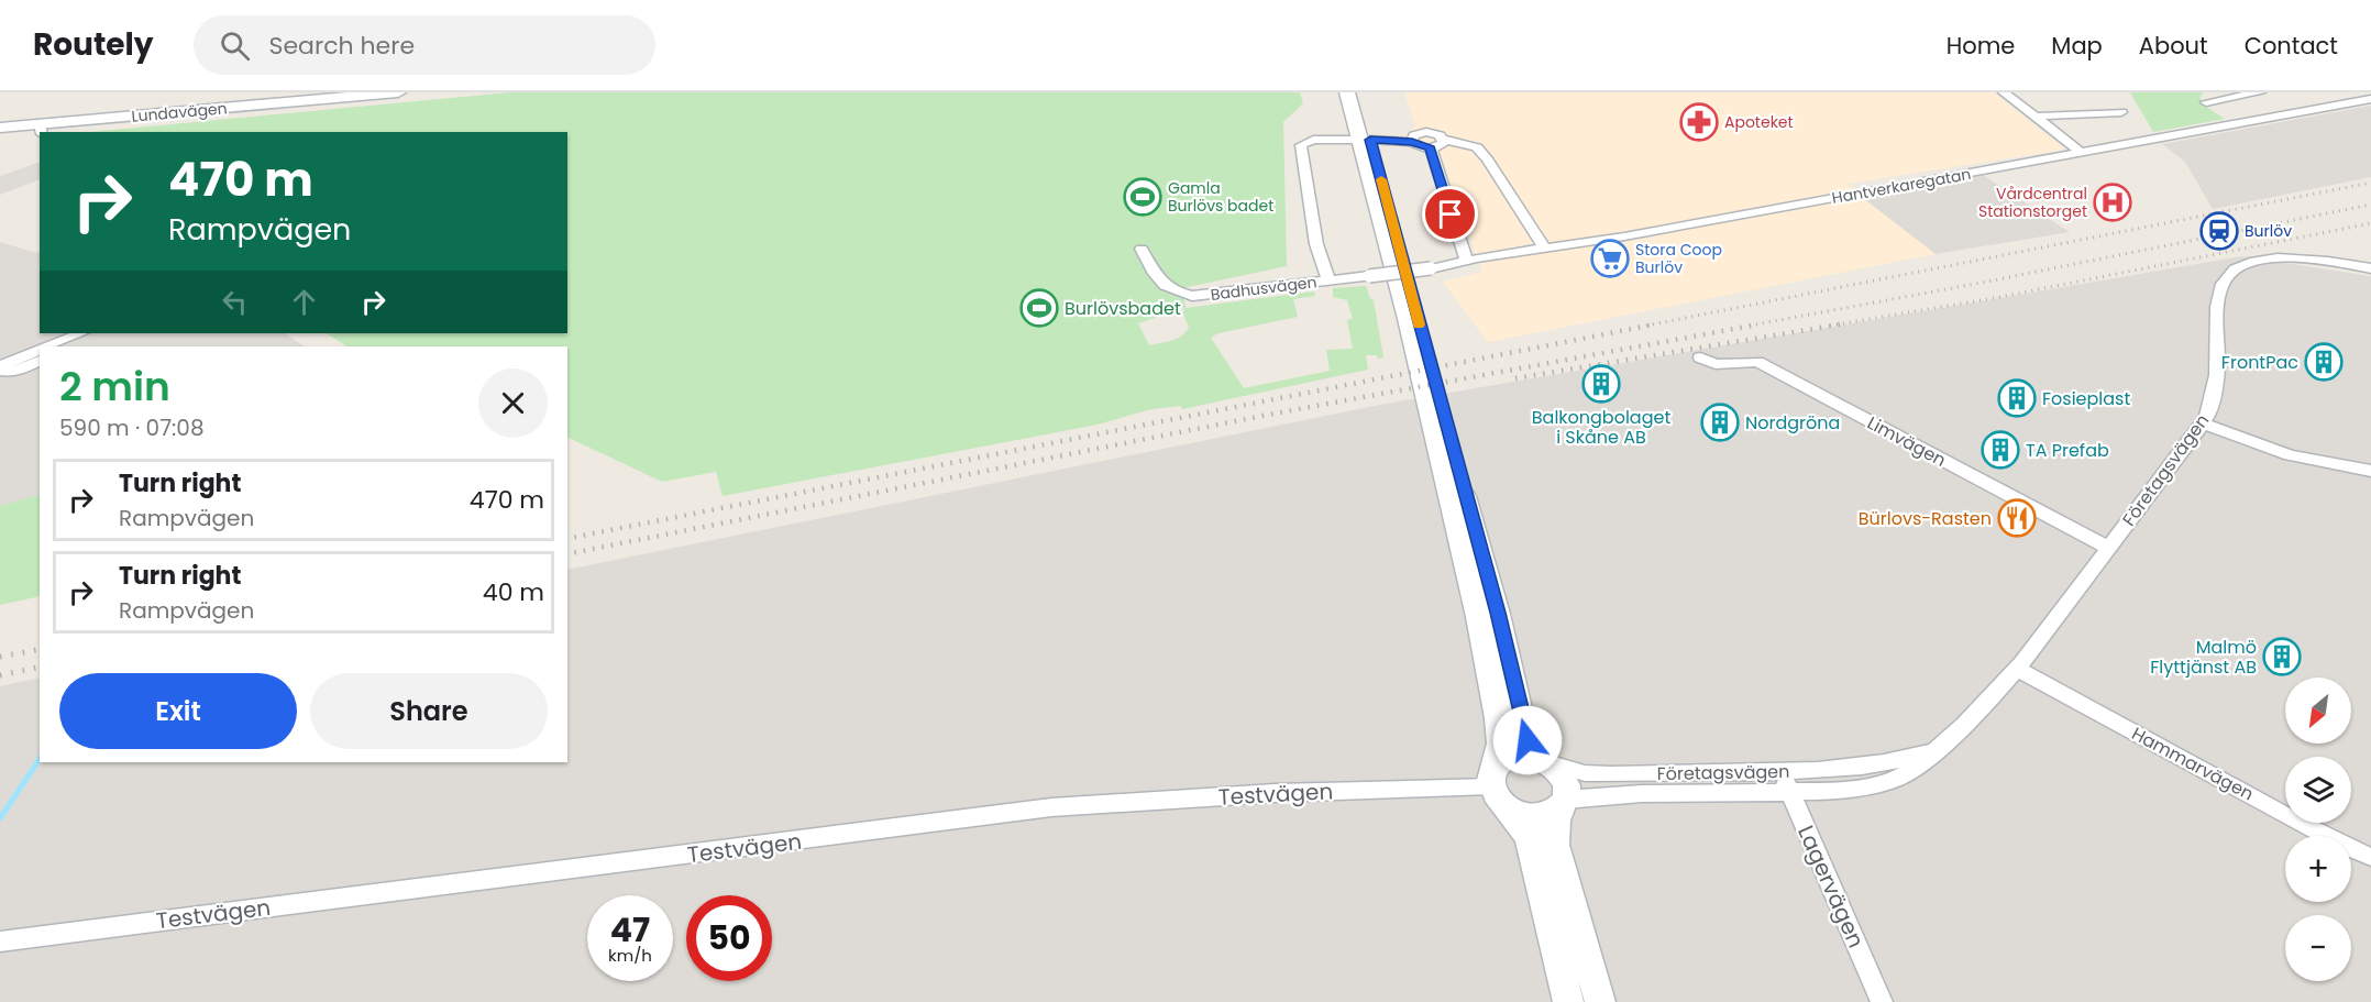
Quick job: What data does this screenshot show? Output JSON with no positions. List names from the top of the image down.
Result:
{
  "streets": {
    "main road": ["Lundavägen"],
    "street": [
      "Hantverkaregatan",
      "Badhusvägen",
      "Limvägen",
      "Företagsvägen",
      "Hammarvägen",
      "Testvägen",
      "Lagervägen"
    ]
  },
  "crossings": [
    ["Hantverkaregatan", "Badhusvägen"],
    ["Limvägen", "Företagsvägen"],
    ["Företagsvägen", "Hammarvägen"],
    ["Företagsvägen", "Testvägen"],
    ["Företagsvägen", "Lagervägen"]
  ],
  "places": {
    "pharmacy": ["Apoteket"],
    "sports": ["Gamla Burlövs badet", "Burlövsbadet"],
    "hospital": ["Vårdcentral Stationstorget"],
    "station": ["Burlöv"],
    "supermarket": ["Stora Coop Burlöv"],
    "building": [
      "FrontPac",
      "Balkongbolaget i Skåne AB",
      "Fosieplast",
      "Nordgröna",
      "TA Prefab",
      "Malmö Flyttjänst AB"
    ],
    "restaurant": ["Bürlovs-Rasten"]
  },
  "north": "bottom left",
  "page": {
    "header": "Routely",
    "search": "Search here",
    "nav": [
      "Home",
      "Map",
      "About",
      "Contact"
    ],
    "turn": ["470 m", "Rampvägen"],
    "heading": ["2 min", "590 m · 07:08"],
    "list": [
      {
        "name": "Turn right",
        "note": "Rampvägen",
        "value": "470 m"
      },
      {
        "name": "Turn right",
        "note": "Rampvägen",
        "value": "40 m"
      }
    ],
    "buttons": ["Exit", "Share"],
    "map_buttons": ["+", "−"],
    "speed": "47 km/h",
    "limit": "50"
  }
}
